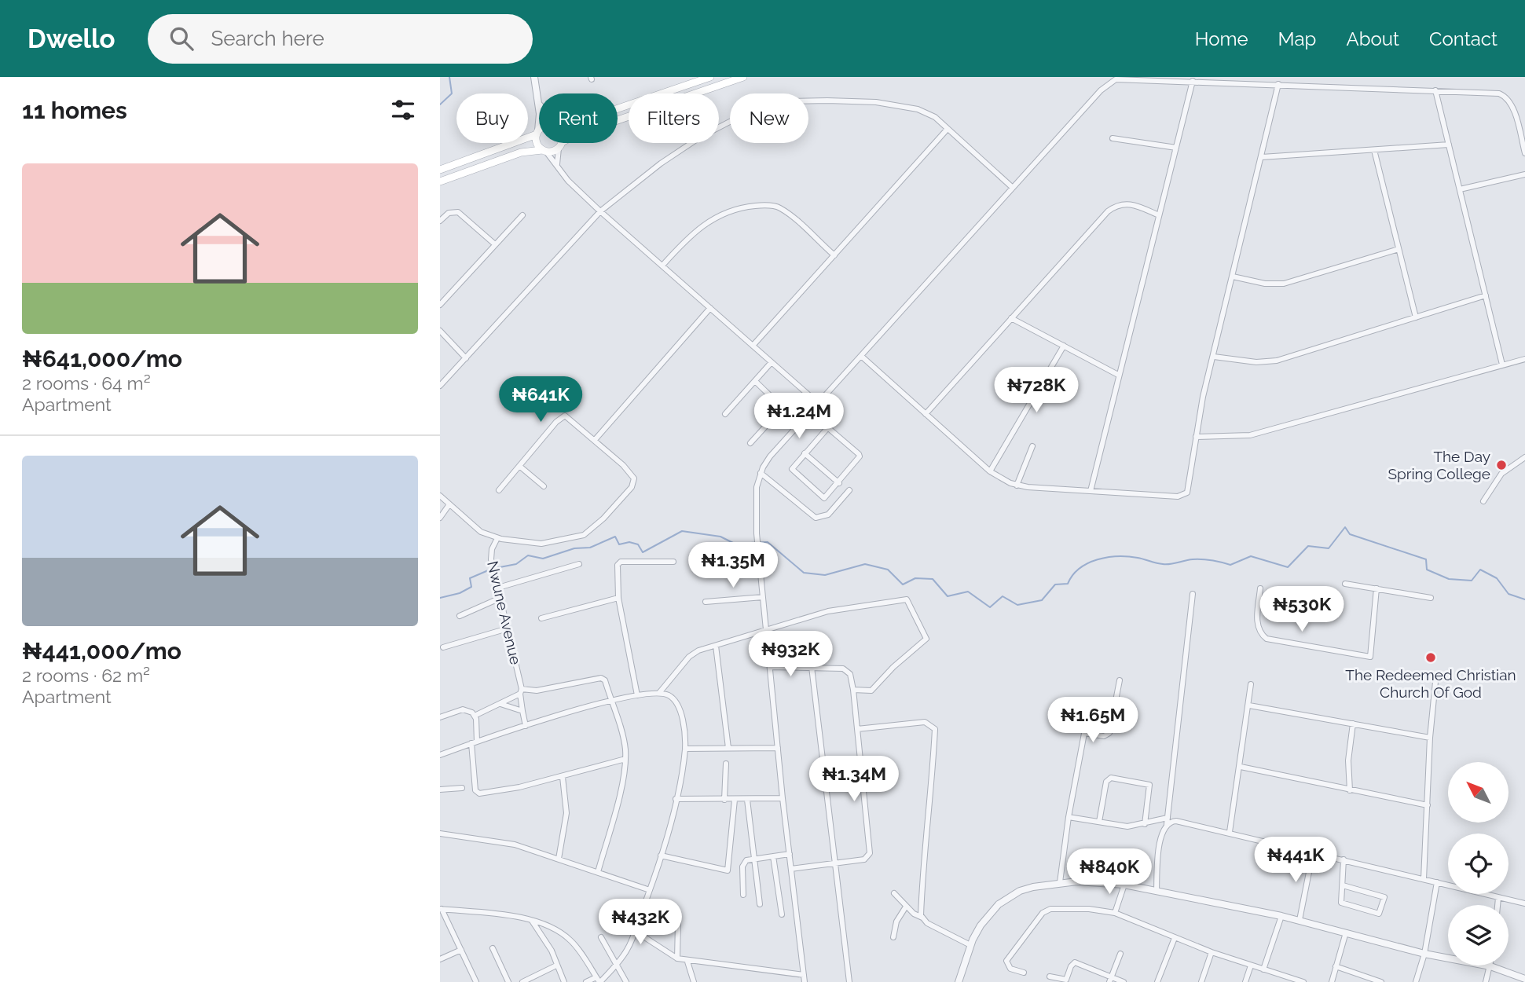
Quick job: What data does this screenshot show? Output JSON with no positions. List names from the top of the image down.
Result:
{
  "streets": {
    "street": ["Nwune Avenue"]
  },
  "places": ["The Day Spring College", "The Redeemed Christian Church Of God"],
  "north": "top left",
  "page": {
    "header": "Dwello",
    "search": "Search here",
    "nav": [
      "Home",
      "Map",
      "About",
      "Contact"
    ],
    "heading": "11 homes",
    "chip": [
      "Buy",
      "Rent",
      "Filters",
      "New"
    ],
    "list": [
      {
        "name": "₦641,000/mo",
        "note": "2 rooms · 64 m² · Apartment"
      },
      {
        "name": "₦441,000/mo",
        "note": "2 rooms · 62 m² · Apartment"
      }
    ],
    "price": [
      "₦728K",
      "₦641K",
      "₦1.24M",
      "₦1.35M",
      "₦530K",
      "₦932K",
      "₦1.65M",
      "₦1.34M",
      "₦441K",
      "₦840K",
      "₦432K"
    ]
  }
}
